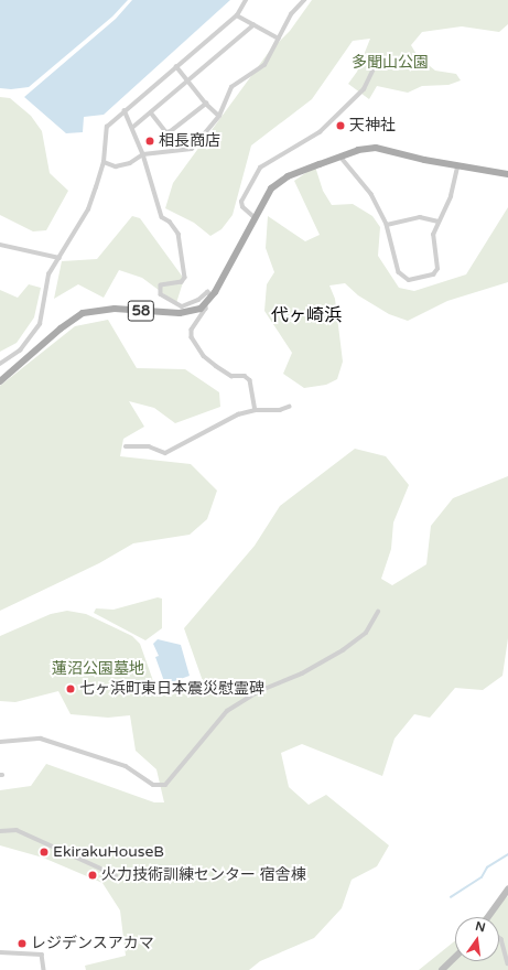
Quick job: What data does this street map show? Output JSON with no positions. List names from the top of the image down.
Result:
{
  "streets": {
    "main road": ["58"]
  },
  "districts": ["代ヶ崎浜"],
  "parks": ["多聞山公園", "蓮沼公園墓地"],
  "places": [
    "天神社",
    "相長商店",
    "七ヶ浜町東日本震災慰霊碑",
    "EkirakuHouseB",
    "火力技術訓練センター 宿舎棟",
    "レジデンスアカマ"
  ],
  "north": "top"
}
